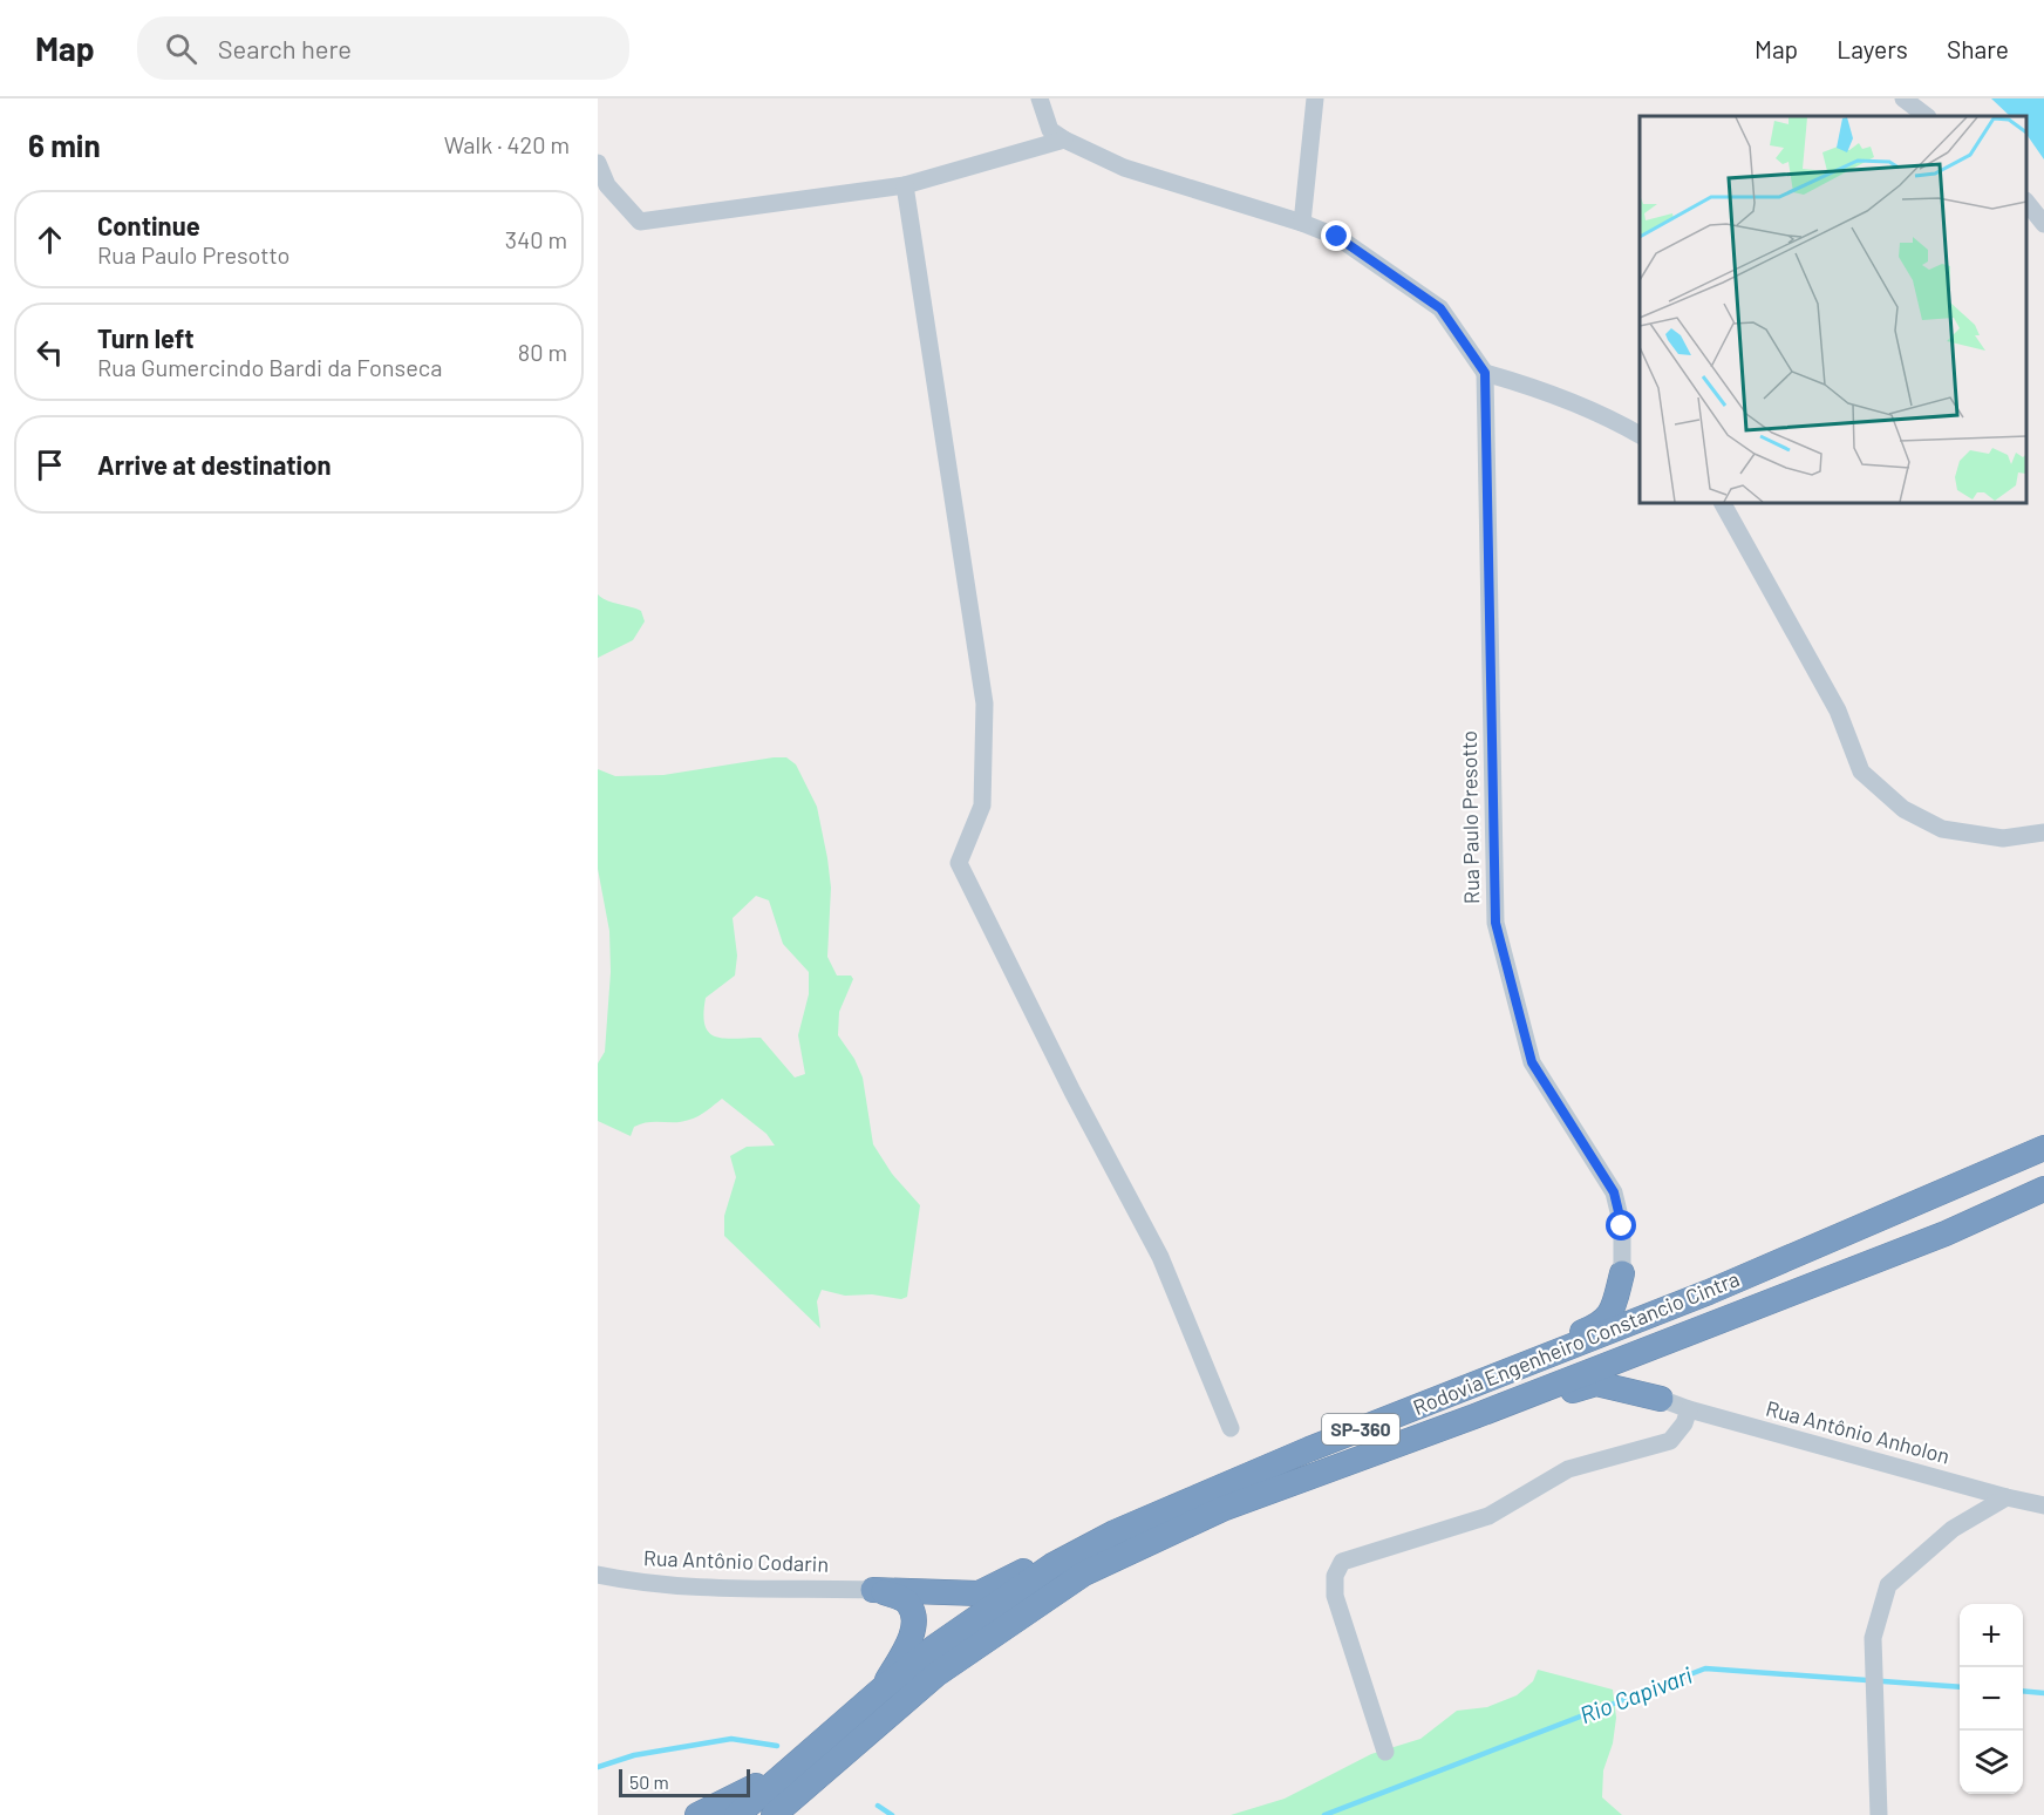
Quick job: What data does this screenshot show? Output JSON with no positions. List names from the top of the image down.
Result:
{
  "streets": {
    "highway": ["Rodovia Engenheiro Constancio Cintra", "SP-360"],
    "street": ["Rua Paulo Presotto", "Rua Antônio Anholon", "Rua Antônio Codarin"]
  },
  "water": ["Rio Capivari"],
  "scale_bar": "50 m",
  "page": {
    "header": "Map",
    "search": "Search here",
    "nav": ["Map", "Layers", "Share"],
    "heading": ["6 min", "Walk · 420 m"],
    "list": [
      ["Continue", "Rua Paulo Presotto", "340 m"],
      ["Turn left", "Rua Gumercindo Bardi da Fonseca", "80 m"],
      "Arrive at destination"
    ],
    "map_buttons": ["+", "−"],
    "scale": "50 m"
  }
}
